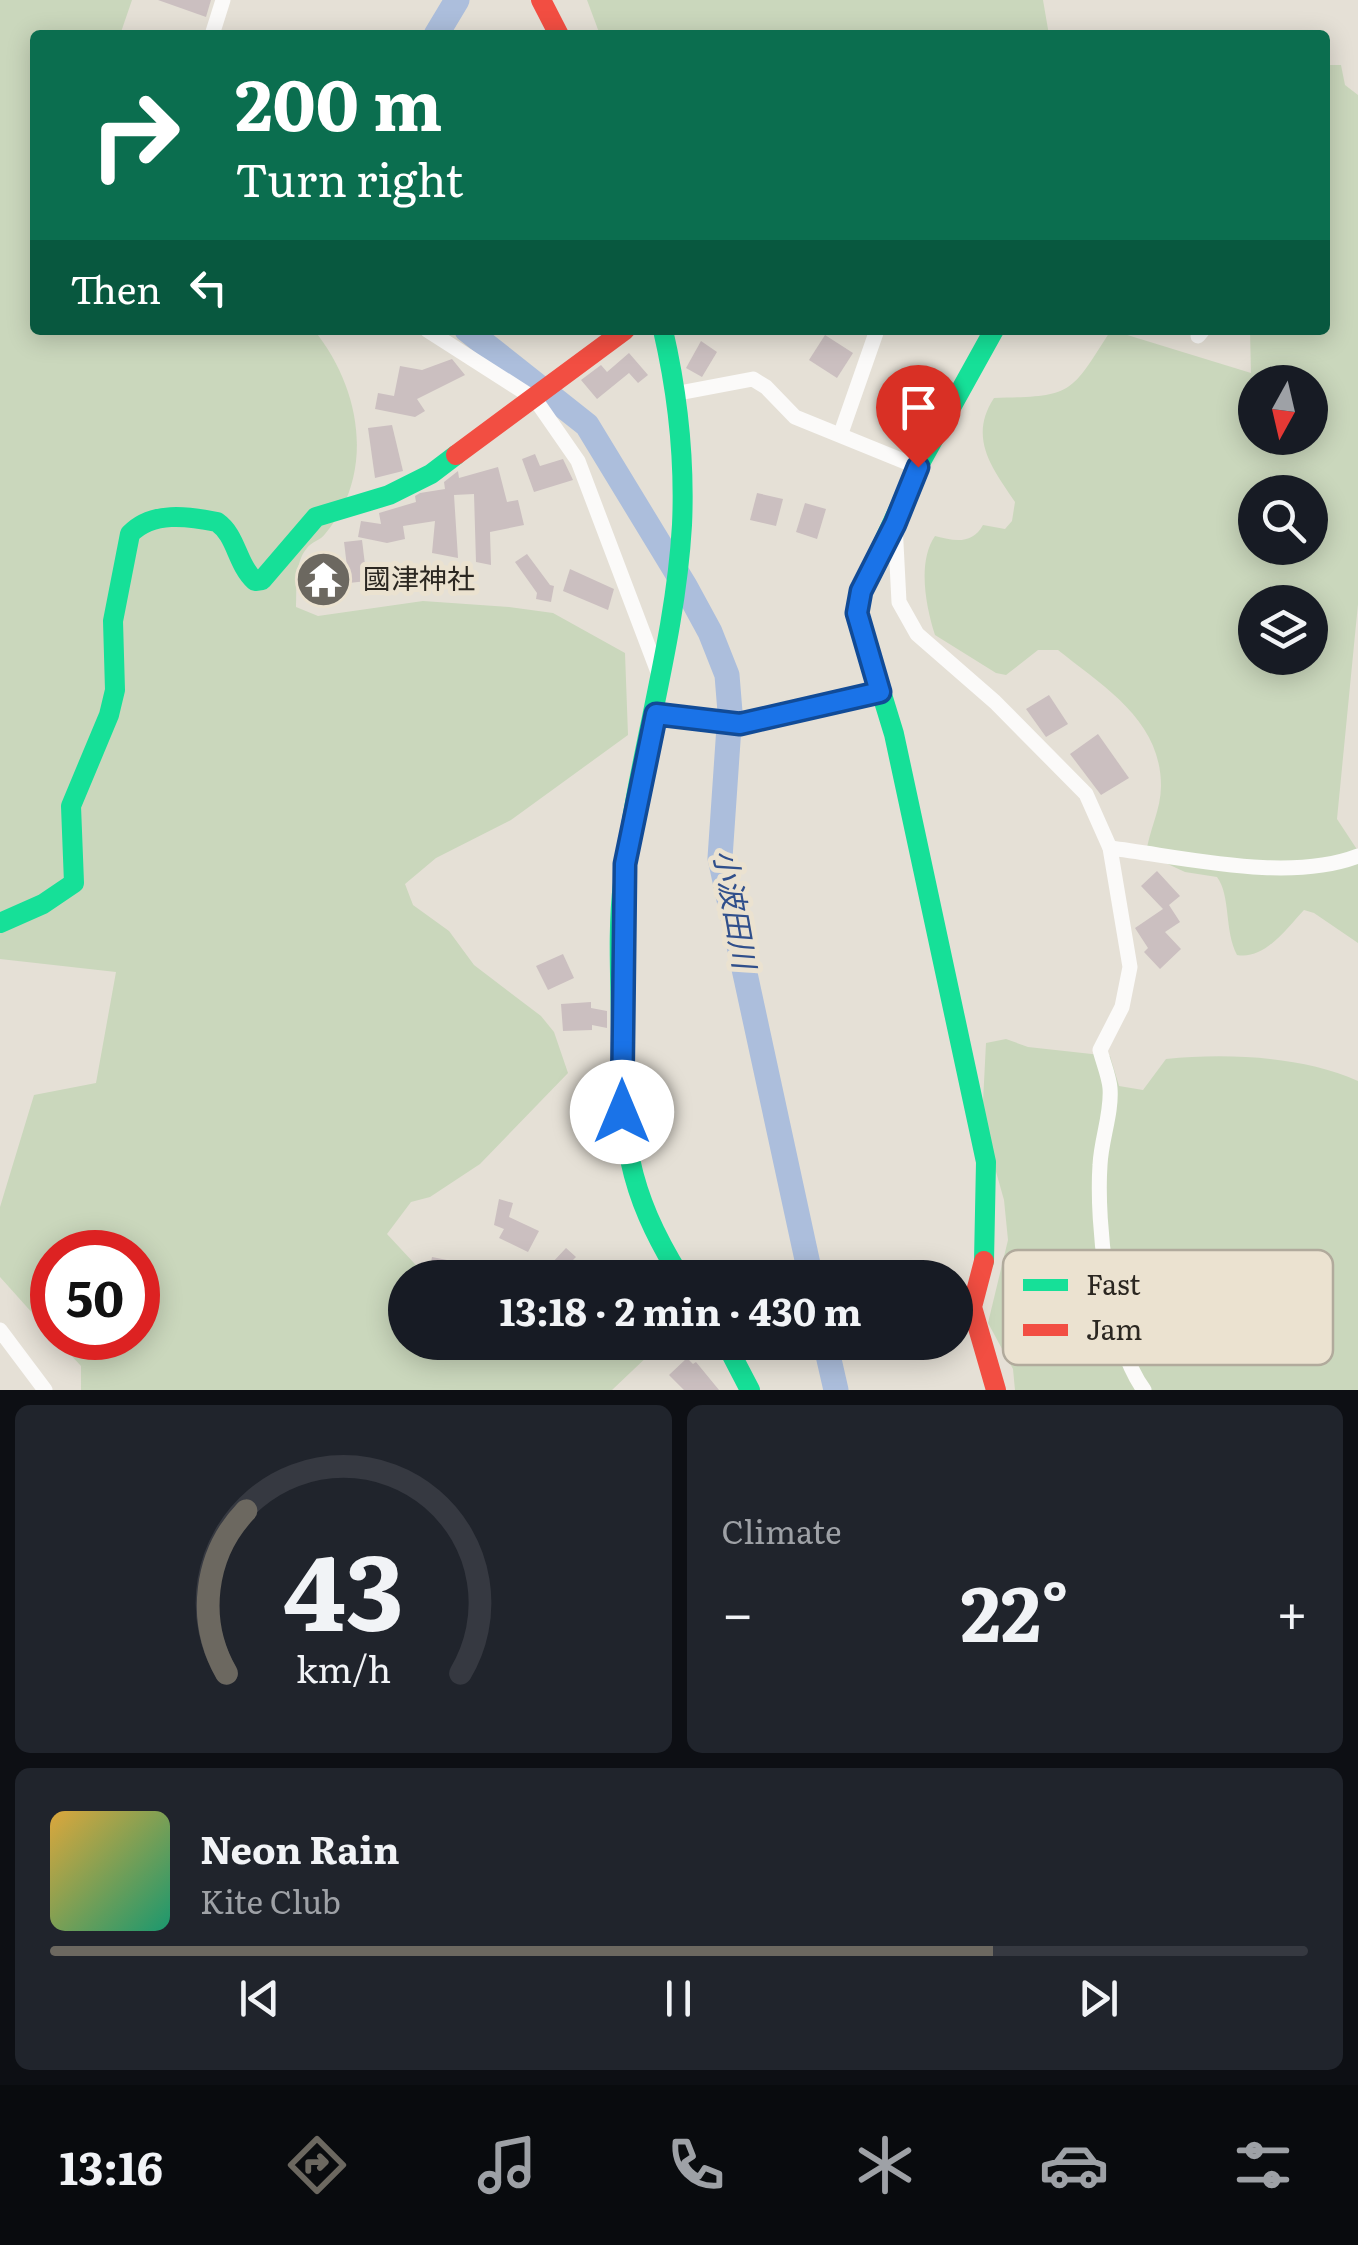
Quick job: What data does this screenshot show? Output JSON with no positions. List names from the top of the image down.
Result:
{
  "water": ["小波田川"],
  "places": {
    "temple": ["國津神社"]
  },
  "legend": ["Fast", "Jam"],
  "north": "bottom",
  "page": {
    "turn": ["200 m", "Turn right"],
    "then": "Then",
    "limit": "50",
    "trip": "13:18 · 2 min · 430 m",
    "tile": "Climate",
    "heat": ["−", "22°", "+"],
    "song": ["Neon Rain", "Kite Club"],
    "tabs": "13:16",
    "gauge": ["43", "km/h"]
  }
}
